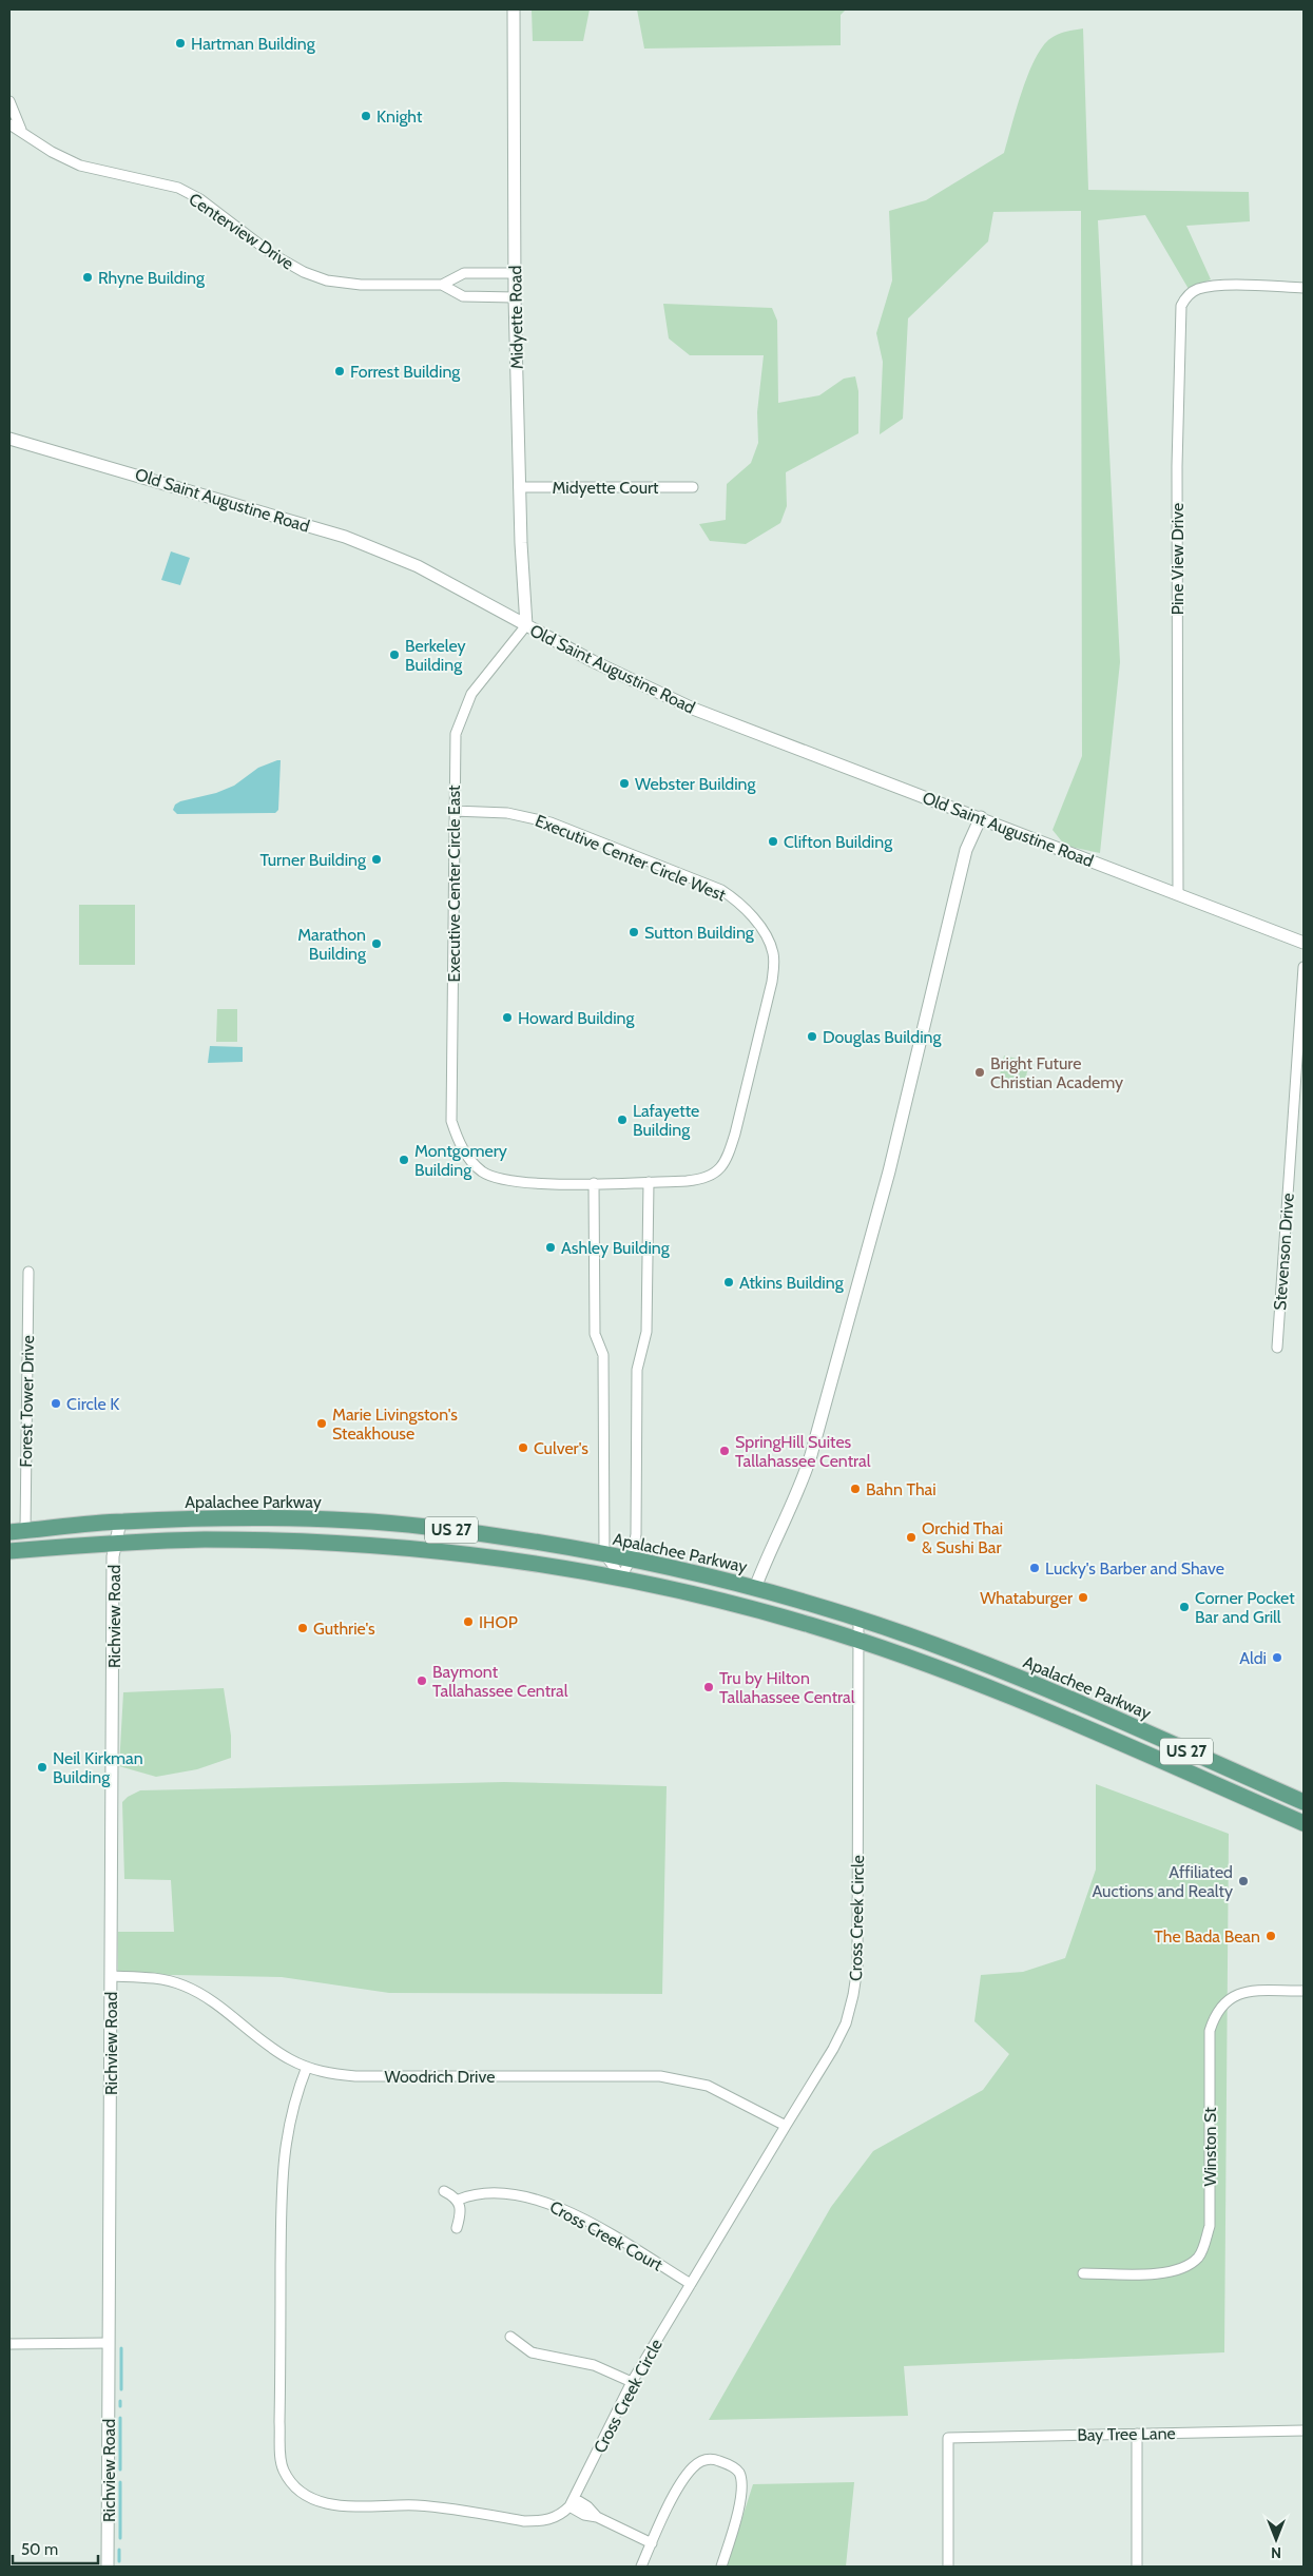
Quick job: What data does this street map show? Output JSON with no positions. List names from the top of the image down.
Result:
{
  "streets": {
    "main road": ["Apalachee Parkway", "US 27"],
    "street": [
      "Centerview Drive",
      "Midyette Road",
      "Midyette Court",
      "Old Saint Augustine Road",
      "Pine View Drive",
      "Executive Center Circle West",
      "Executive Center Circle East",
      "Stevenson Drive",
      "Forest Tower Drive",
      "Richview Road",
      "Cross Creek Circle",
      "Woodrich Drive",
      "Winston St",
      "Cross Creek Court",
      "Bay Tree Lane"
    ]
  },
  "crossings": [
    ["Centerview Drive", "Midyette Road"],
    ["Midyette Road", "Midyette Court"],
    ["Midyette Road", "Old Saint Augustine Road"],
    ["Midyette Road", "Executive Center Circle East"],
    ["Old Saint Augustine Road", "Pine View Drive"],
    ["Old Saint Augustine Road", "Executive Center Circle East"],
    ["Executive Center Circle West", "Executive Center Circle East"],
    ["Forest Tower Drive", "Apalachee Parkway"],
    ["Apalachee Parkway", "Richview Road"],
    ["Apalachee Parkway", "Cross Creek Circle"],
    ["US 27", "Richview Road"],
    ["US 27", "Cross Creek Circle"],
    ["Richview Road", "Woodrich Drive"],
    ["Cross Creek Circle", "Woodrich Drive"],
    ["Cross Creek Circle", "Cross Creek Court"]
  ],
  "places": [
    "Hartman Building",
    "Knight",
    "Rhyne Building",
    "Forrest Building",
    "Berkeley Building",
    "Webster Building",
    "Clifton Building",
    "Turner Building",
    "Sutton Building",
    "Marathon Building",
    "Howard Building",
    "Douglas Building",
    "Bright Future Christian Academy",
    "Lafayette Building",
    "Montgomery Building",
    "Ashley Building",
    "Atkins Building",
    "Circle K",
    "Marie Livingston's Steakhouse",
    "Culver's",
    "SpringHill Suites Tallahassee Central",
    "Bahn Thai",
    "Orchid Thai & Sushi Bar",
    "Lucky's Barber and Shave",
    "Whataburger",
    "Corner Pocket Bar and Grill",
    "IHOP",
    "Guthrie's",
    "Aldi",
    "Baymont Tallahassee Central",
    "Tru by Hilton Tallahassee Central",
    "Neil Kirkman Building",
    "Affiliated Auctions and Realty",
    "The Bada Bean"
  ],
  "scale_bar": "50 m",
  "north": "bottom"
}
